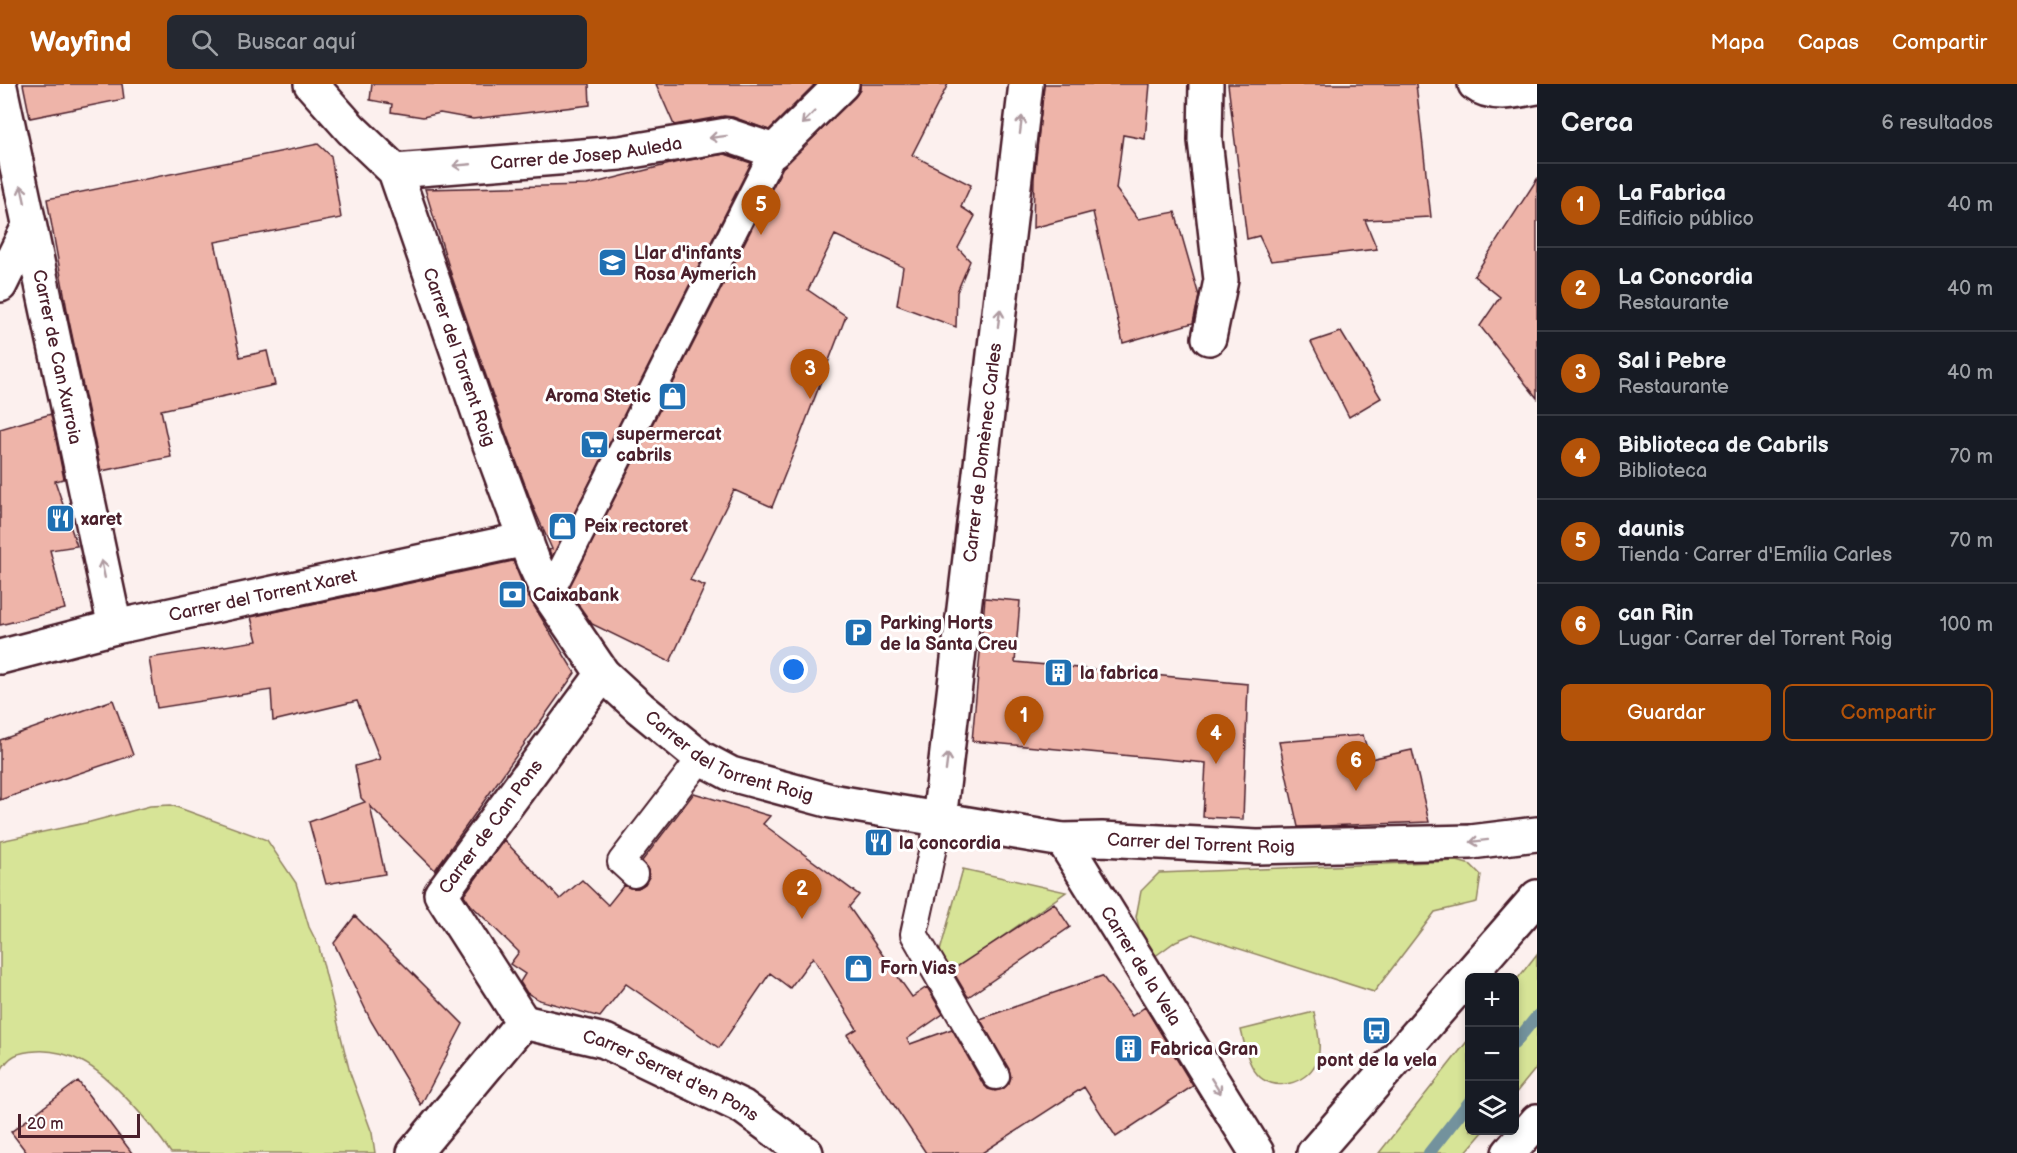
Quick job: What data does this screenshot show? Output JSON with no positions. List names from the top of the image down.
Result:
{
  "streets": {
    "street": [
      "Carrer de Josep Auleda",
      "Carrer de Can Xurroia",
      "Carrer del Torrent Roig",
      "Carrer de Domènec Carles",
      "Carrer del Torrent Xaret",
      "Carrer de Can Pons",
      "Carrer de la Vela",
      "Carrer Serret d'en Pons"
    ]
  },
  "crossings": [
    ["Carrer de Josep Auleda", "Carrer del Torrent Roig"],
    ["Carrer de Can Xurroia", "Carrer del Torrent Xaret"],
    ["Carrer del Torrent Roig", "Carrer de Domènec Carles"],
    ["Carrer del Torrent Roig", "Carrer del Torrent Xaret"],
    ["Carrer del Torrent Roig", "Carrer de Can Pons"],
    ["Carrer del Torrent Roig", "Carrer de la Vela"],
    ["Carrer de Can Pons", "Carrer Serret d'en Pons"]
  ],
  "one_way": ["Carrer de Josep Auleda", "Carrer de Can Xurroia", "Carrer de la Vela"],
  "places": {
    "school or university": ["Llar d'infants Rosa Aymerich"],
    "shop": ["Aroma Stetic", "Peix rectoret", "Forn Vias"],
    "supermarket": ["supermercat cabrils"],
    "restaurant": ["xaret", "la concordia"],
    "bank": ["Caixabank"],
    "parking": ["Parking Horts de la Santa Creu"],
    "building": ["la fabrica", "Fabrica Gran"],
    "bus stop": ["pont de la vela"]
  },
  "scale_bar": "20 m",
  "page": {
    "header": "Wayfind",
    "search": "Buscar aquí",
    "nav": ["Mapa", "Capas", "Compartir"],
    "heading": ["Cerca", "6 resultados"],
    "list": [
      {
        "mark": "1",
        "name": "La Fabrica",
        "note": "Edificio público",
        "value": "40 m"
      },
      {
        "mark": "2",
        "name": "La Concordia",
        "note": "Restaurante",
        "value": "40 m"
      },
      {
        "mark": "3",
        "name": "Sal i Pebre",
        "note": "Restaurante",
        "value": "40 m"
      },
      {
        "mark": "4",
        "name": "Biblioteca de Cabrils",
        "note": "Biblioteca",
        "value": "70 m"
      },
      {
        "mark": "5",
        "name": "daunis",
        "note": "Tienda · Carrer d'Emília Carles",
        "value": "70 m"
      },
      {
        "mark": "6",
        "name": "can Rin",
        "note": "Lugar · Carrer del Torrent Roig",
        "value": "100 m"
      }
    ],
    "pins": [
      "5",
      "3",
      "1",
      "4",
      "6",
      "2"
    ],
    "buttons": ["Guardar", "Compartir"],
    "map_buttons": ["+", "−"],
    "scale": "20 m"
  }
}
